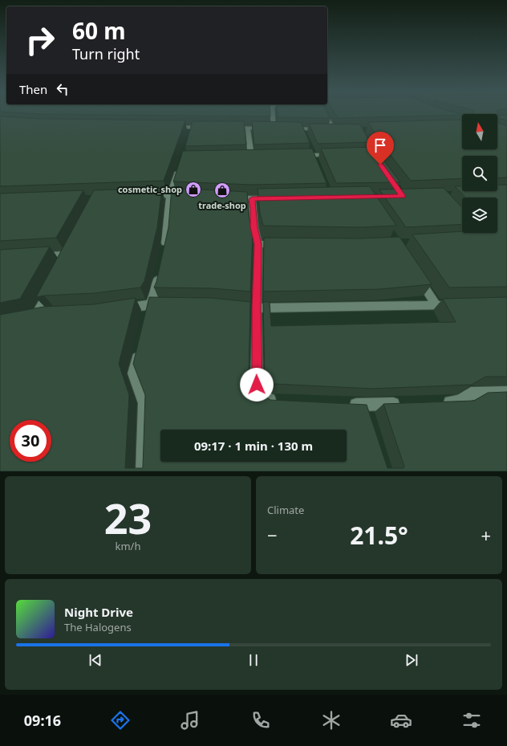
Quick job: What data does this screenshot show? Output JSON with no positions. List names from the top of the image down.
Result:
{
  "places": {
    "shop": ["cosmetic_shop", "trade-shop"]
  },
  "north": "top",
  "page": {
    "turn": ["60 m", "Turn right"],
    "then": "Then",
    "limit": "30",
    "trip": "09:17 · 1 min · 130 m",
    "tile": [
      ["23", "km/h"],
      "Climate"
    ],
    "heat": ["−", "21.5°", "+"],
    "song": ["Night Drive", "The Halogens"],
    "tabs": "09:16"
  }
}
